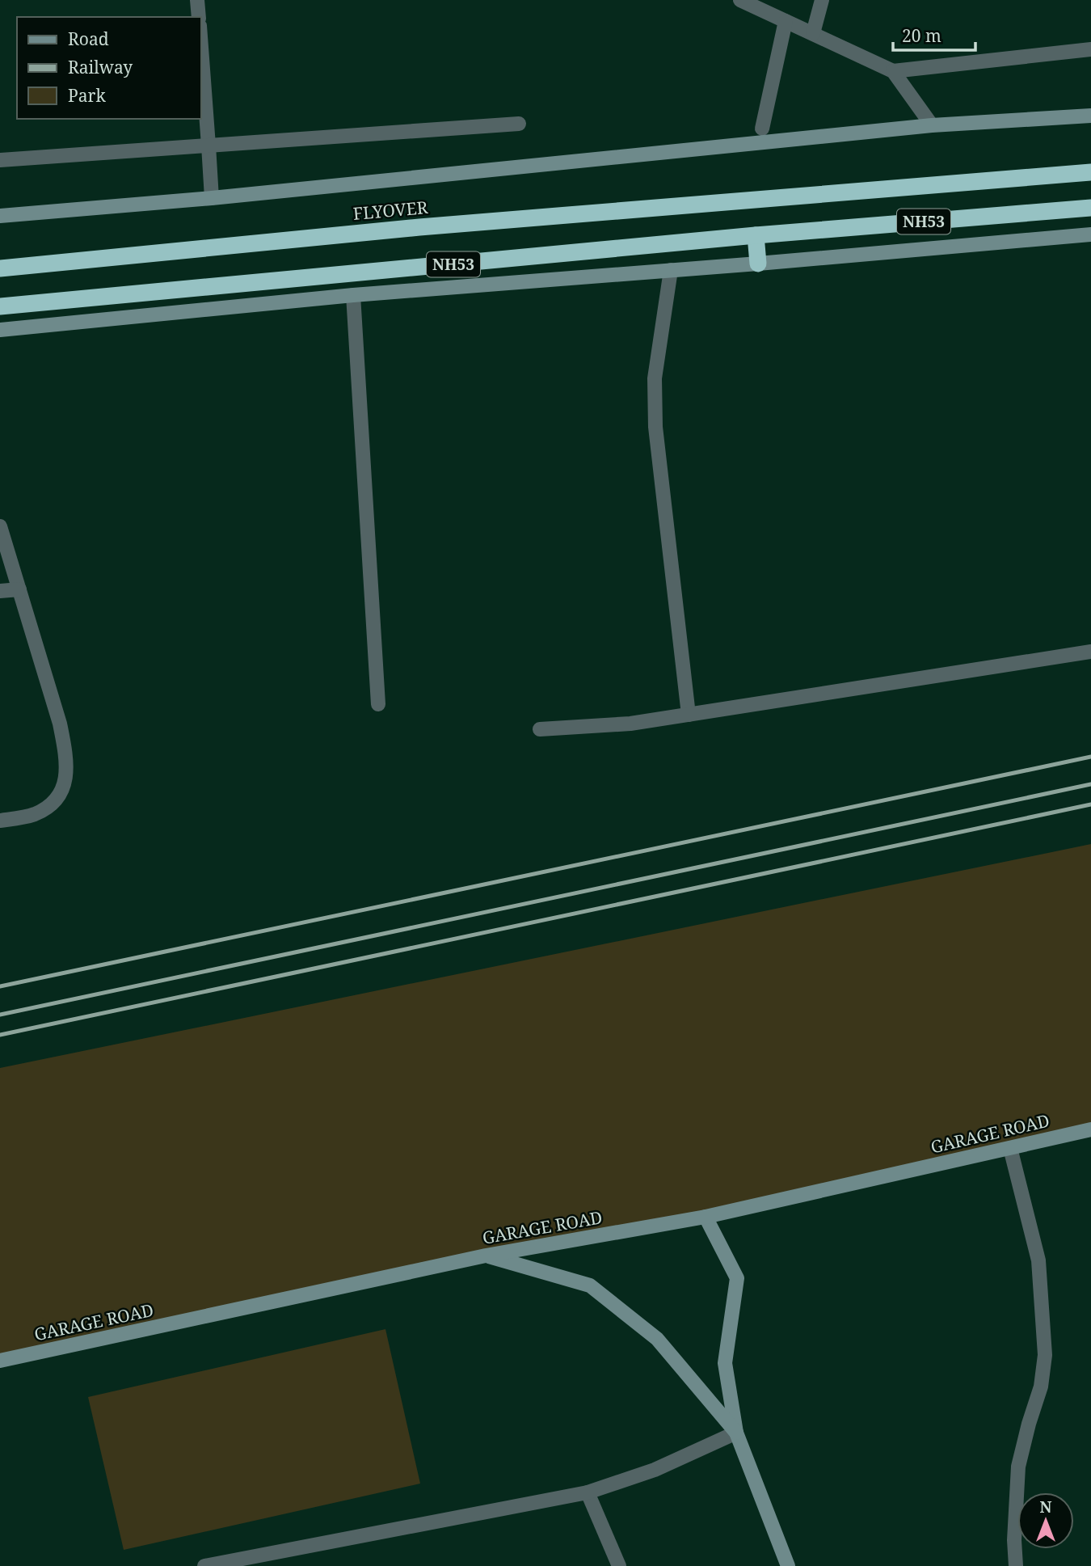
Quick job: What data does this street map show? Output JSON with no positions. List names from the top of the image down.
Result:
{
  "streets": {
    "highway": ["FLYOVER", "NH53"],
    "street": ["GARAGE ROAD"]
  },
  "legend": ["Road", "Railway", "Park"],
  "scale_bar": "20 m",
  "north": "top"
}
